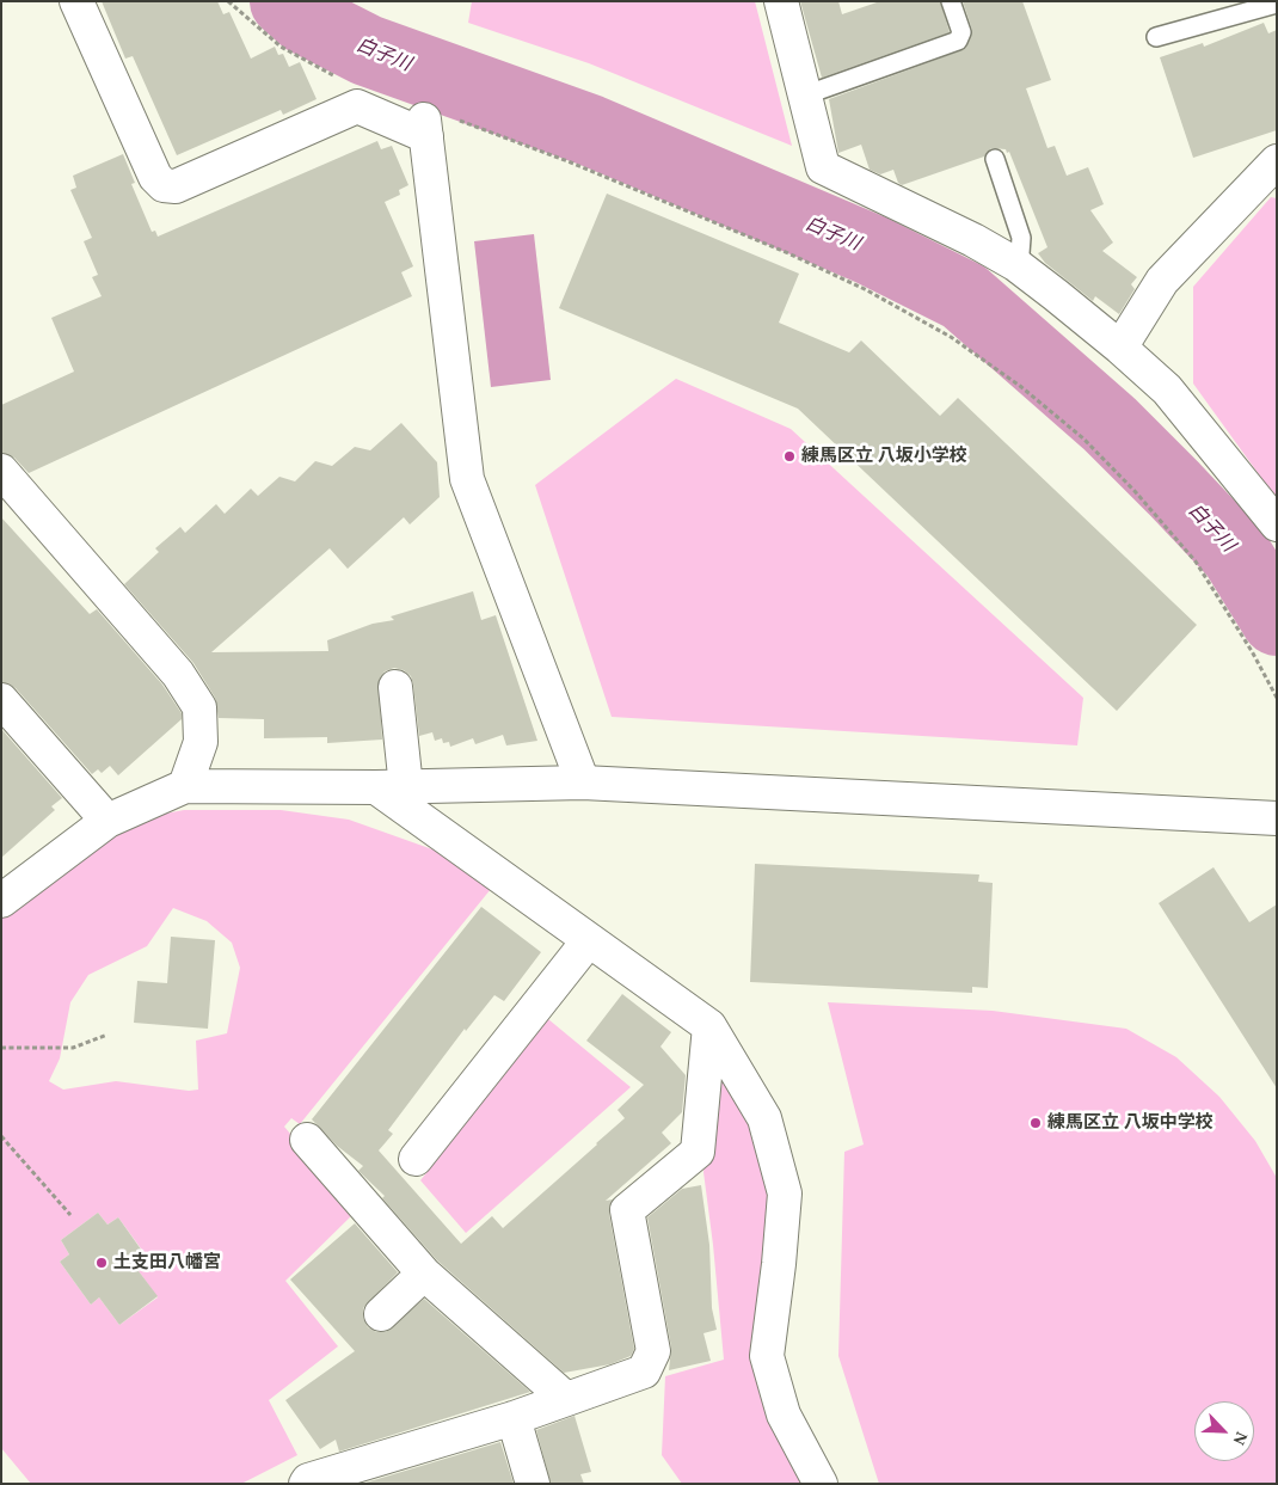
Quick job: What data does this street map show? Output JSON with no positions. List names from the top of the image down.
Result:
{
  "water": ["白子川"],
  "places": ["練馬区立 八坂小学校", "練馬区立 八坂中学校", "土支田八幡宮"],
  "north": "bottom right"
}
